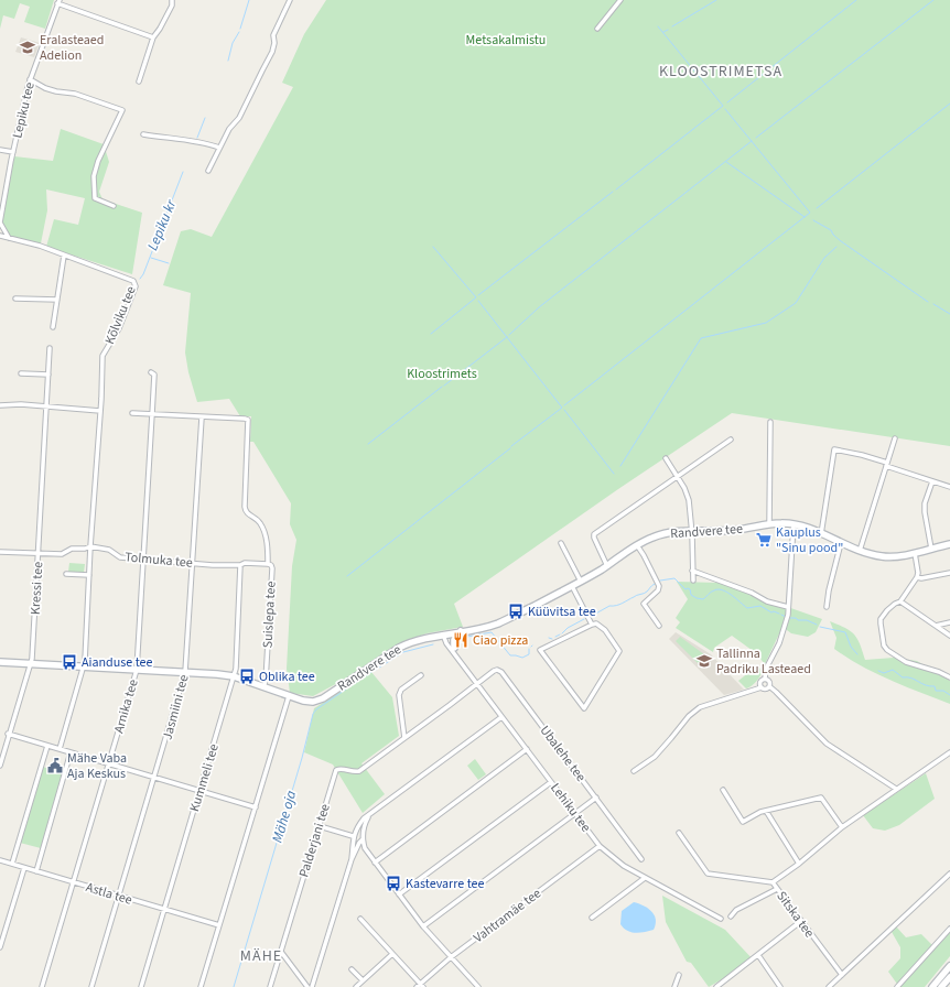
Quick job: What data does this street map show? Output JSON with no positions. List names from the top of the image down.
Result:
{
  "streets": {
    "main road": ["Randvere tee"],
    "street": [
      "Lepiku tee",
      "Kõlviku tee",
      "Tolmuka tee",
      "Kressi tee",
      "Suislepa tee",
      "Arnika tee",
      "Jasmiini tee",
      "Ubalehe tee",
      "Kummeli tee",
      "Lehiku tee",
      "Palderjani tee",
      "Astla tee",
      "Sitska tee",
      "Vahtramäe tee"
    ]
  },
  "crossings": [
    ["Randvere tee", "Kressi tee"],
    ["Randvere tee", "Suislepa tee"],
    ["Randvere tee", "Arnika tee"],
    ["Randvere tee", "Jasmiini tee"],
    ["Randvere tee", "Kummeli tee"],
    ["Randvere tee", "Lehiku tee"],
    ["Tolmuka tee", "Kressi tee"],
    ["Tolmuka tee", "Suislepa tee"],
    ["Tolmuka tee", "Arnika tee"],
    ["Tolmuka tee", "Jasmiini tee"],
    ["Tolmuka tee", "Kummeli tee"],
    ["Suislepa tee", "Jasmiini tee"],
    ["Arnika tee", "Astla tee"],
    ["Jasmiini tee", "Astla tee"],
    ["Ubalehe tee", "Lehiku tee"],
    ["Ubalehe tee", "Palderjani tee"],
    ["Kummeli tee", "Astla tee"],
    ["Lehiku tee", "Palderjani tee"],
    ["Lehiku tee", "Vahtramäe tee"]
  ],
  "districts": ["KLOOSTRIMETSA", "MÄHE"],
  "water": ["Lepiku kr", "Mähe oja"],
  "parks": ["Metsakalmistu", "Kloostrimets"],
  "places": {
    "school or university": ["Eralasteaed Adelion", "Tallinna Padriku Lasteaed"],
    "supermarket": ["Kauplus \"Sinu pood\""],
    "bus stop": [
      "Küüvitsa tee",
      "Aianduse tee",
      "Oblika tee",
      "Kastevarre tee"
    ],
    "restaurant": ["Ciao pizza"],
    "public building": ["Mähe Vaba Aja Keskus"]
  }
}
